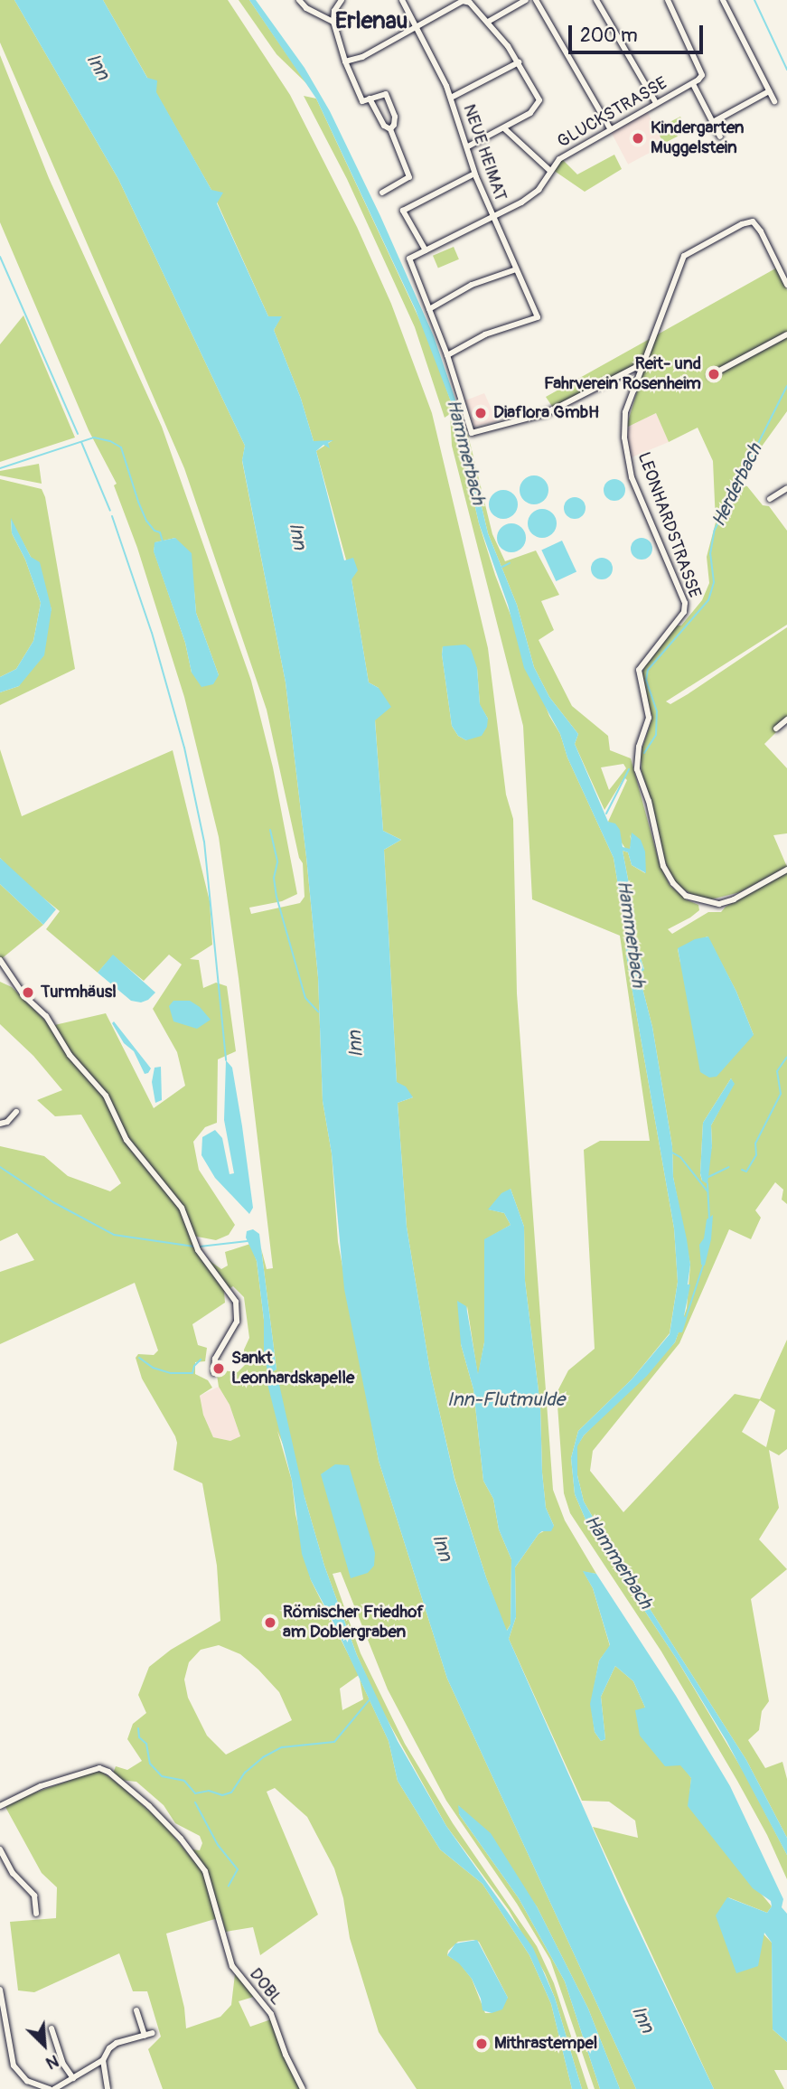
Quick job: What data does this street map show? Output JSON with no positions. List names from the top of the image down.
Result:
{
  "streets": {
    "street": [
      "GLUCKSTRASSE",
      "NEUE HEIMAT",
      "LEONHARDSTRASSE",
      "DOBL"
    ]
  },
  "crossings": [
    ["GLUCKSTRASSE", "NEUE HEIMAT"]
  ],
  "districts": ["Erlenau"],
  "water": [
    "Inn",
    "Hammerbach",
    "Herderbach",
    "Inn-Flutmulde"
  ],
  "places": [
    "Kindergarten Muggelstein",
    "Reit- und Fahrverein Rosenheim",
    "Diaflora GmbH",
    "Turmhäusl",
    "Sankt Leonhardskapelle",
    "Römischer Friedhof am Doblergraben",
    "Mithrastempel"
  ],
  "scale_bar": "200 m",
  "north": "bottom right"
}
